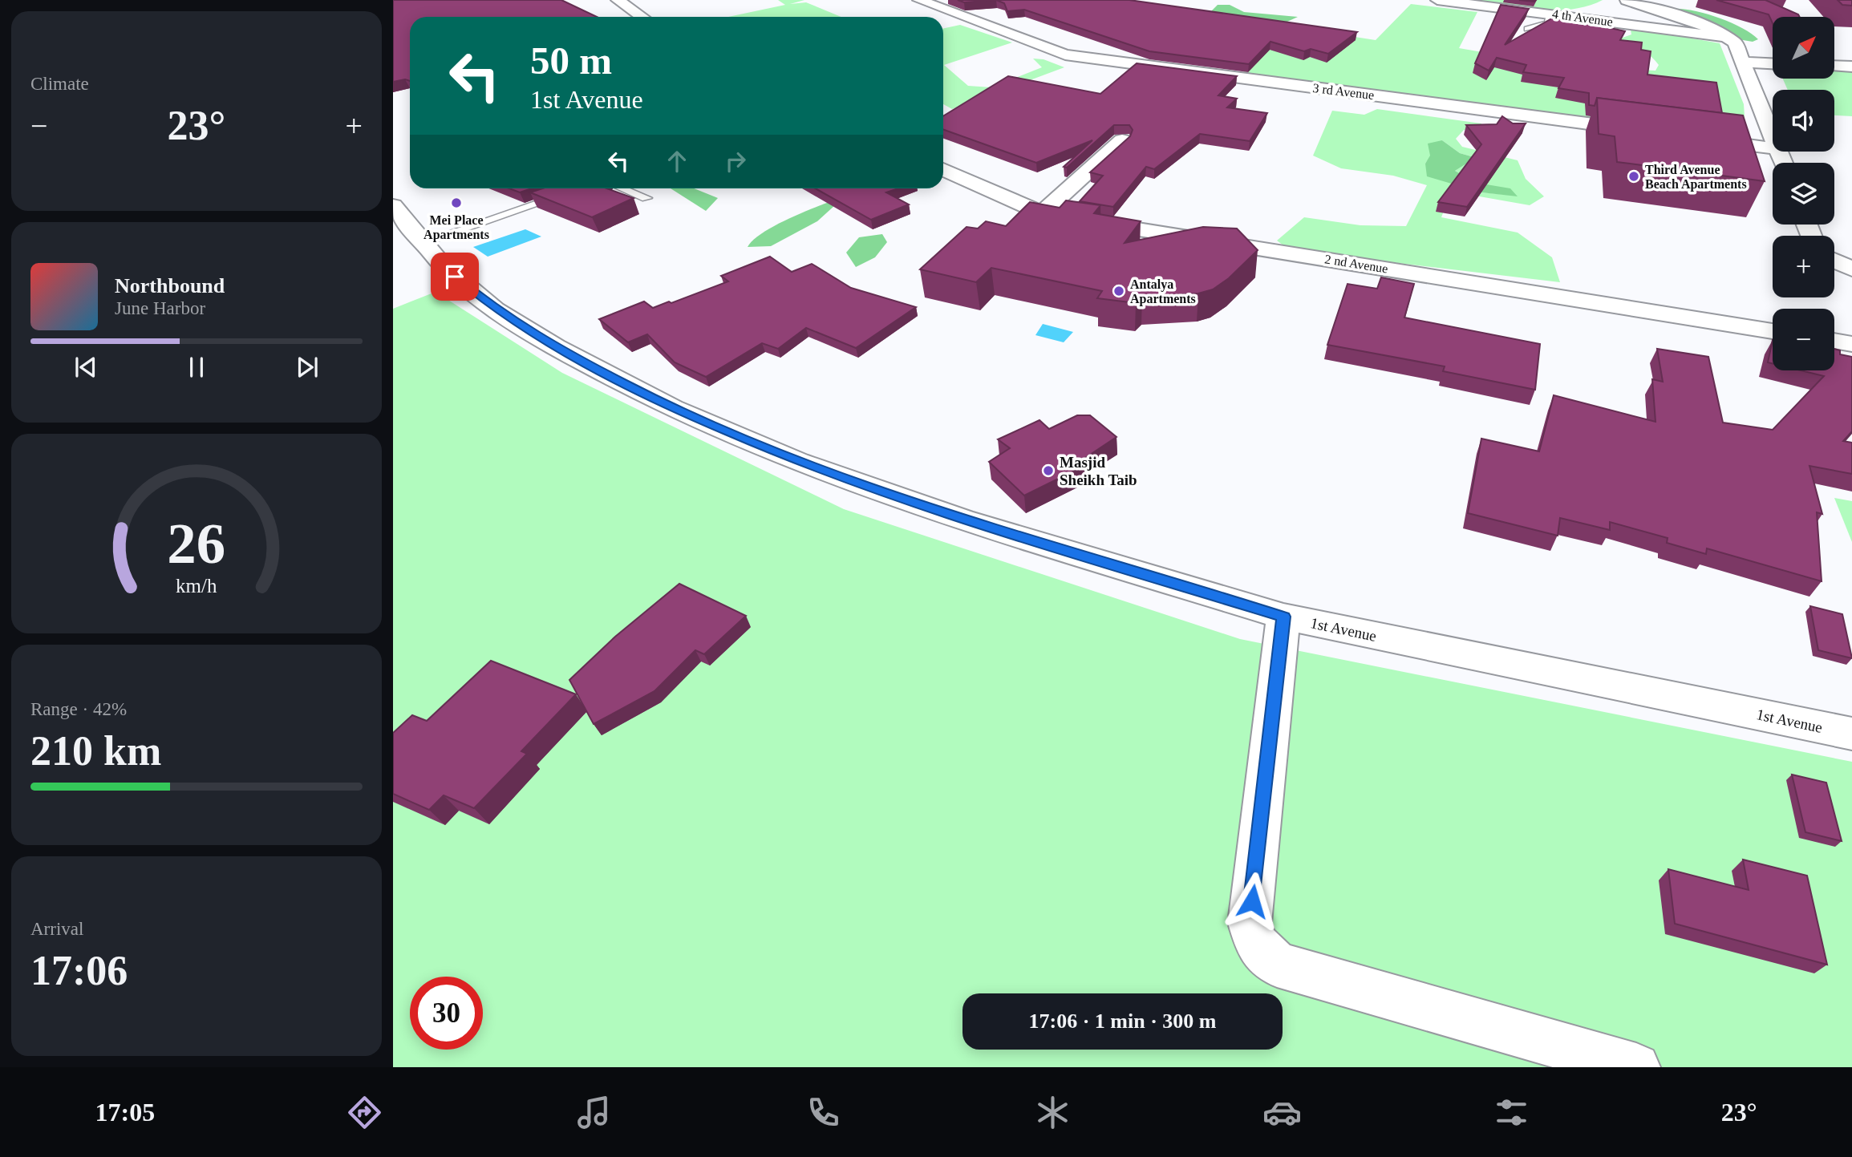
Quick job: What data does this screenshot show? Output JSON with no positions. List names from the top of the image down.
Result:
{
  "streets": {
    "street": [
      "4 th Avenue",
      "3 rd Avenue",
      "2 nd Avenue",
      "1st Avenue"
    ]
  },
  "places": [
    "Third Avenue Beach Apartments",
    "Mei Place Apartments",
    "Antalya Apartments",
    "Masjid Sheikh Taib"
  ],
  "north": "top right",
  "page": {
    "tile": [
      "Climate",
      ["Range · 42%", "210 km"],
      ["Arrival", "17:06"]
    ],
    "map_buttons": ["+", "−"],
    "turn": ["50 m", "1st Avenue"],
    "heat": ["−", "23°", "+"],
    "song": ["Northbound", "June Harbor"],
    "limit": "30",
    "trip": "17:06 · 1 min · 300 m",
    "tabs": ["17:05", "23°"],
    "gauge": ["26", "km/h"]
  }
}
